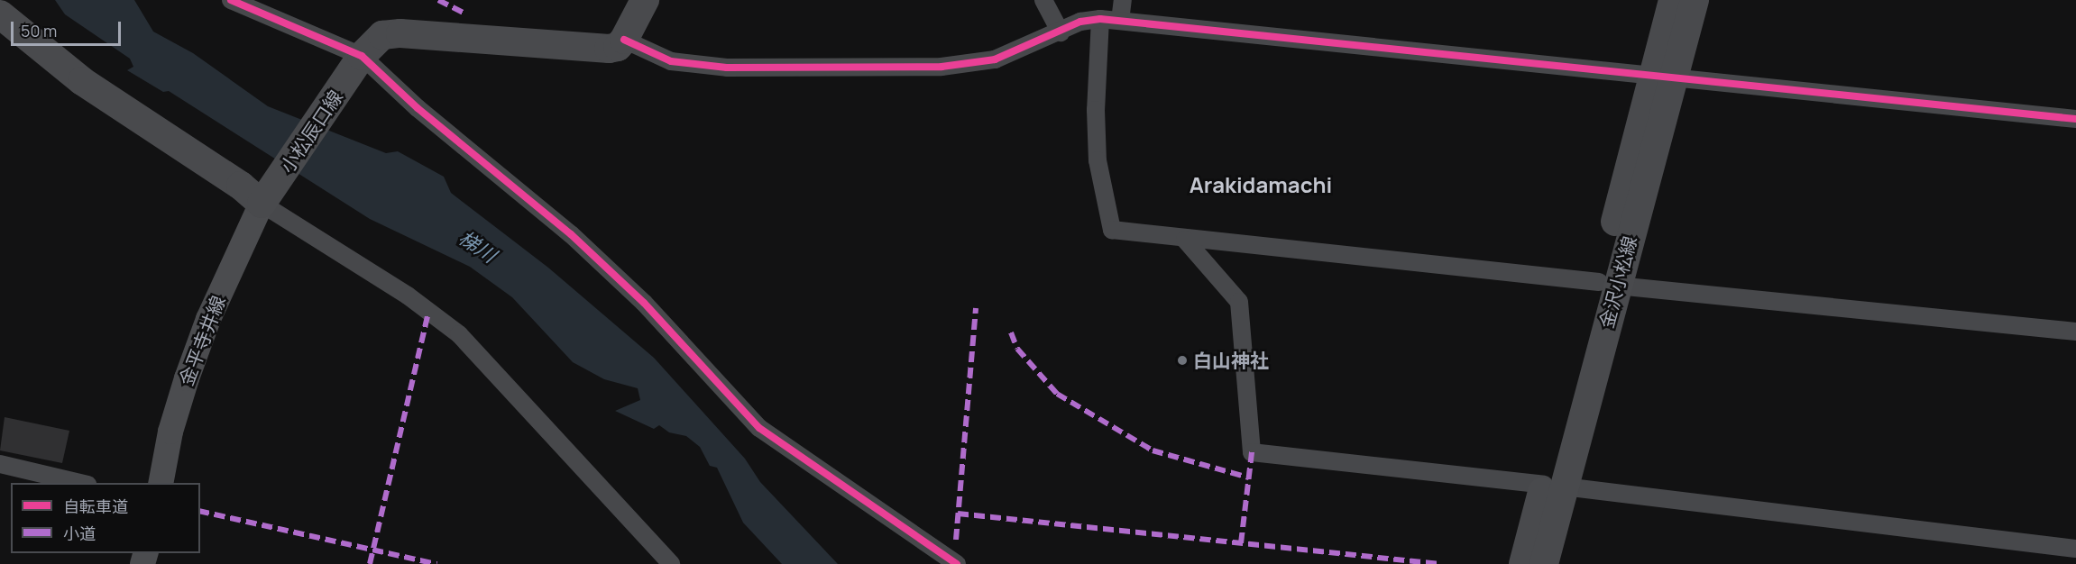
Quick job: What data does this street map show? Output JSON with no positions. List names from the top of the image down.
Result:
{
  "streets": {
    "main road": ["小松辰口線", "金沢小松線", "金平寺井線"]
  },
  "crossings": [
    ["小松辰口線", "金平寺井線"]
  ],
  "districts": ["Arakidamachi"],
  "water": ["梯川"],
  "places": ["白山神社"],
  "legend": ["自転車道", "小道"],
  "scale_bar": "50 m"
}
